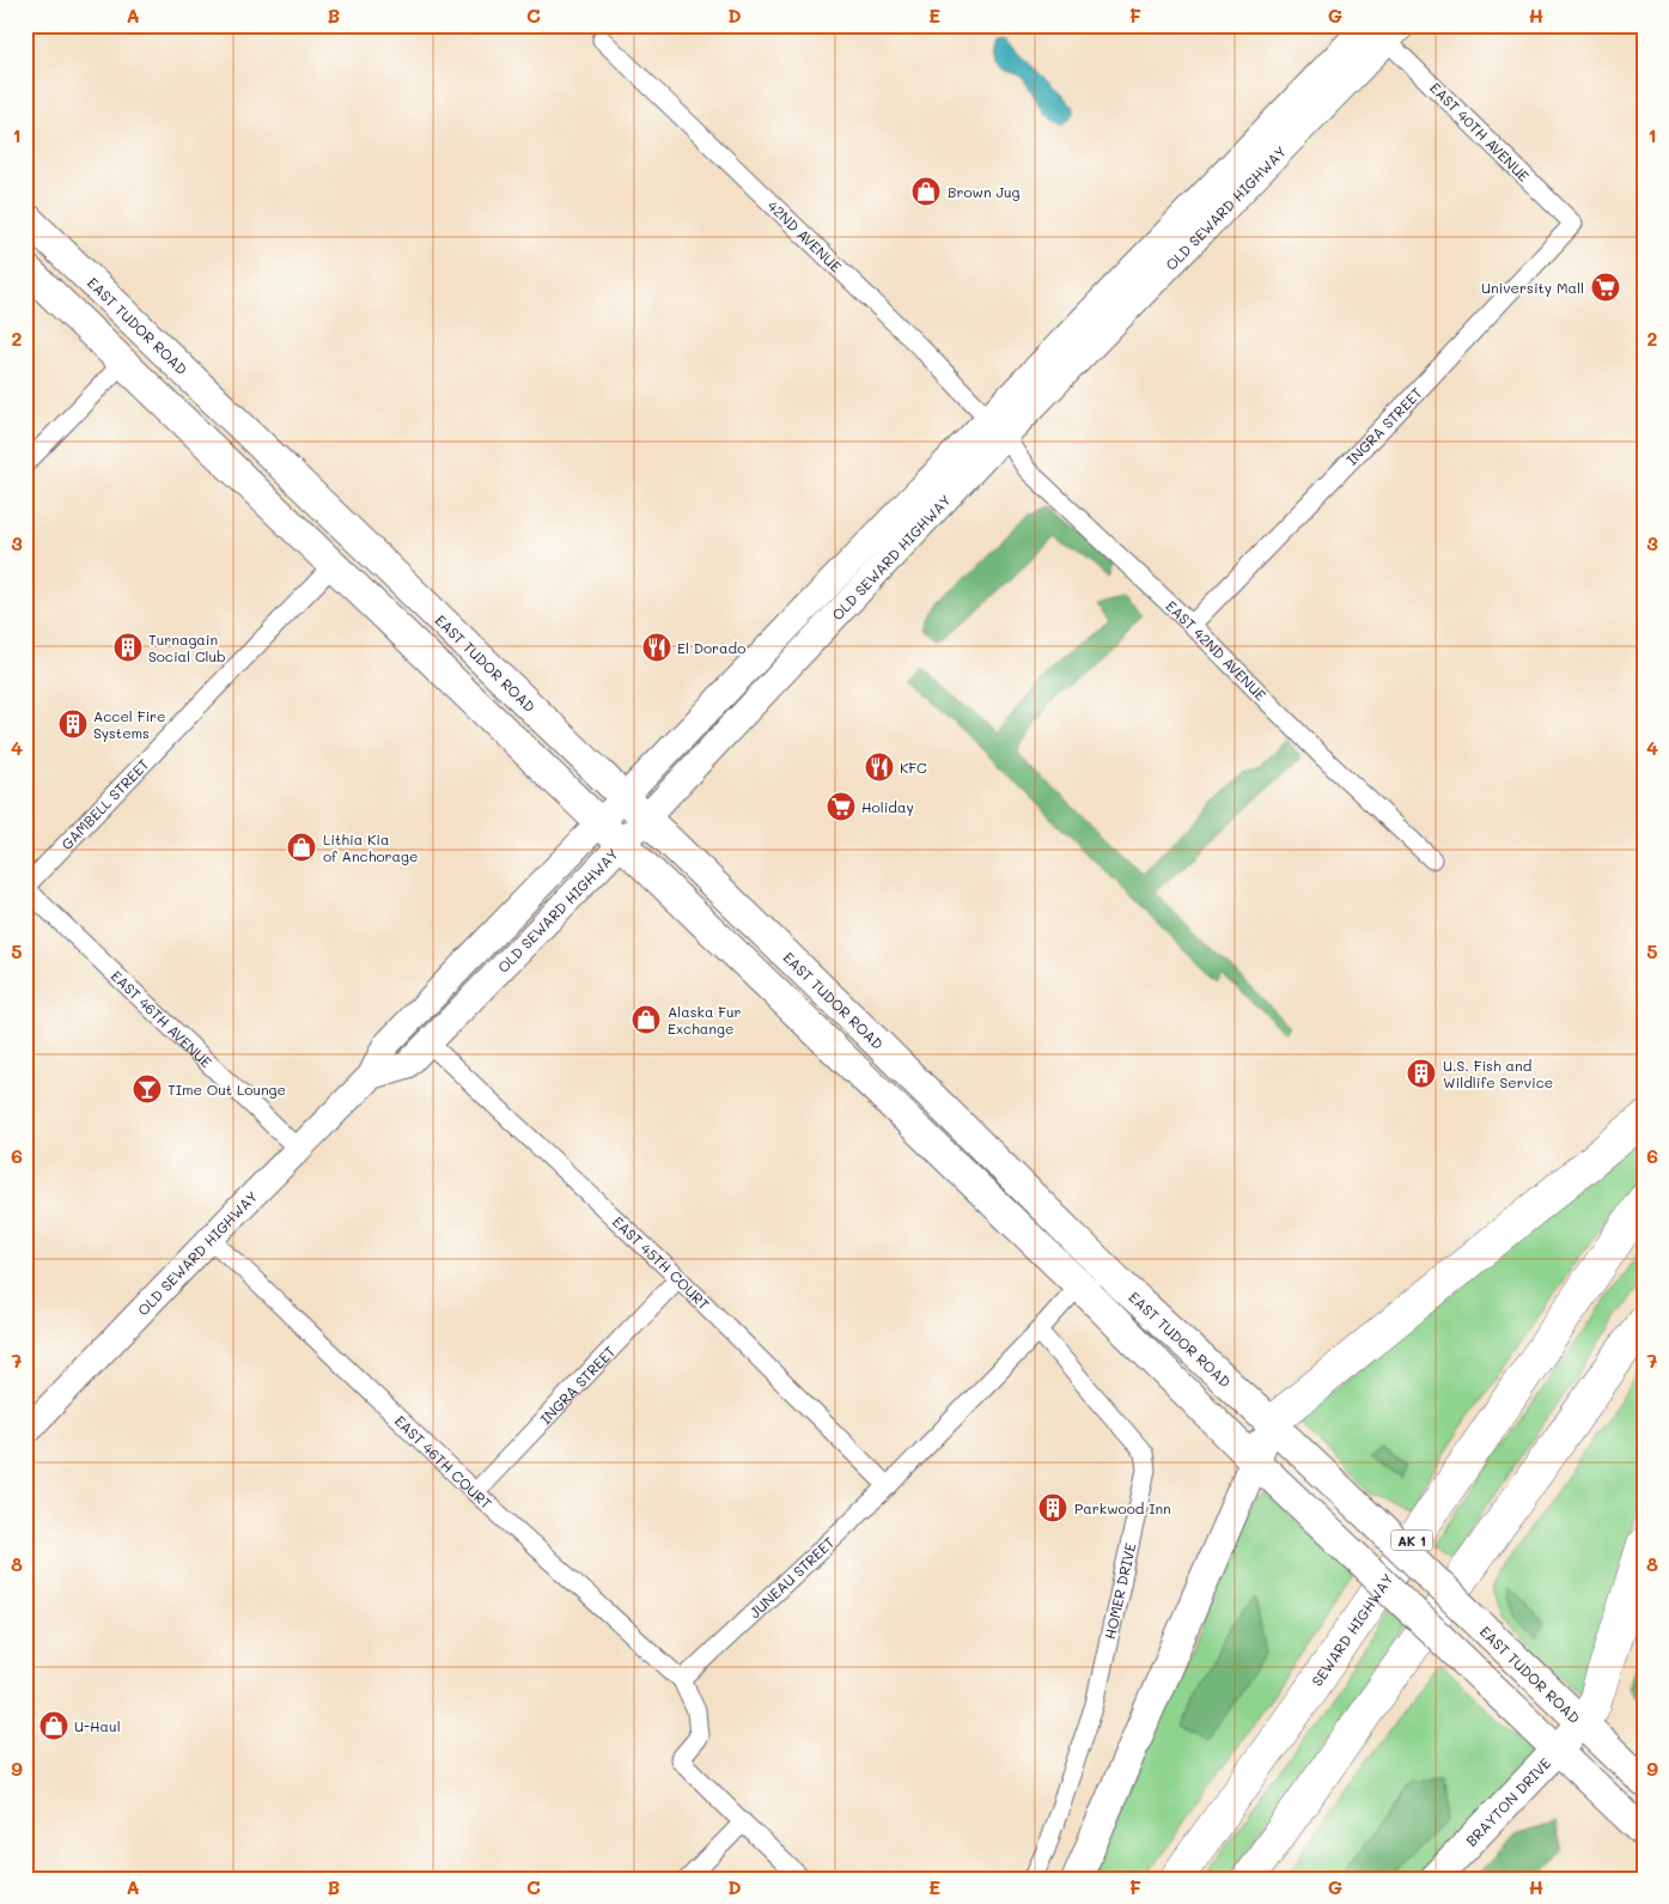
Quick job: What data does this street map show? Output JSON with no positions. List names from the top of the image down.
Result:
{
  "streets": {
    "highway": ["AK 1", "SEWARD HIGHWAY"],
    "main road": ["OLD SEWARD HIGHWAY", "EAST TUDOR ROAD", "BRAYTON DRIVE"],
    "street": [
      "EAST 40TH AVENUE",
      "42ND AVENUE",
      "INGRA STREET",
      "EAST 42ND AVENUE",
      "GAMBELL STREET",
      "EAST 46TH AVENUE",
      "EAST 45TH COURT",
      "EAST 46TH COURT",
      "JUNEAU STREET",
      "HOMER DRIVE"
    ]
  },
  "crossings": [
    ["EAST 40TH AVENUE", "OLD SEWARD HIGHWAY"],
    ["EAST 40TH AVENUE", "INGRA STREET"],
    ["OLD SEWARD HIGHWAY", "42ND AVENUE"],
    ["OLD SEWARD HIGHWAY", "EAST TUDOR ROAD"],
    ["OLD SEWARD HIGHWAY", "EAST 42ND AVENUE"],
    ["OLD SEWARD HIGHWAY", "EAST 46TH AVENUE"],
    ["OLD SEWARD HIGHWAY", "EAST 45TH COURT"],
    ["OLD SEWARD HIGHWAY", "EAST 46TH COURT"],
    ["42ND AVENUE", "EAST 42ND AVENUE"],
    ["EAST TUDOR ROAD", "BRAYTON DRIVE"],
    ["INGRA STREET", "EAST 42ND AVENUE"],
    ["INGRA STREET", "EAST 45TH COURT"],
    ["INGRA STREET", "EAST 46TH COURT"],
    ["GAMBELL STREET", "EAST 46TH AVENUE"],
    ["EAST 45TH COURT", "JUNEAU STREET"],
    ["EAST 46TH COURT", "JUNEAU STREET"],
    ["JUNEAU STREET", "HOMER DRIVE"]
  ],
  "places": {
    "shop": [
      "Brown Jug",
      "Lithia Kia of Anchorage",
      "Alaska Fur Exchange",
      "U-Haul"
    ],
    "supermarket": ["University Mall", "Holiday"],
    "building": [
      "Turnagain Social Club",
      "Accel Fire Systems",
      "U.S. Fish and Wildlife Service",
      "Parkwood Inn"
    ],
    "restaurant": ["El Dorado", "KFC"],
    "bar": ["TIme Out Lounge"]
  },
  "grid": {
    "columns": [
      "A",
      "B",
      "C",
      "D",
      "E",
      "F",
      "G",
      "H"
    ],
    "rows": [
      "1",
      "2",
      "3",
      "4",
      "5",
      "6",
      "7",
      "8",
      "9"
    ]
  }
}
